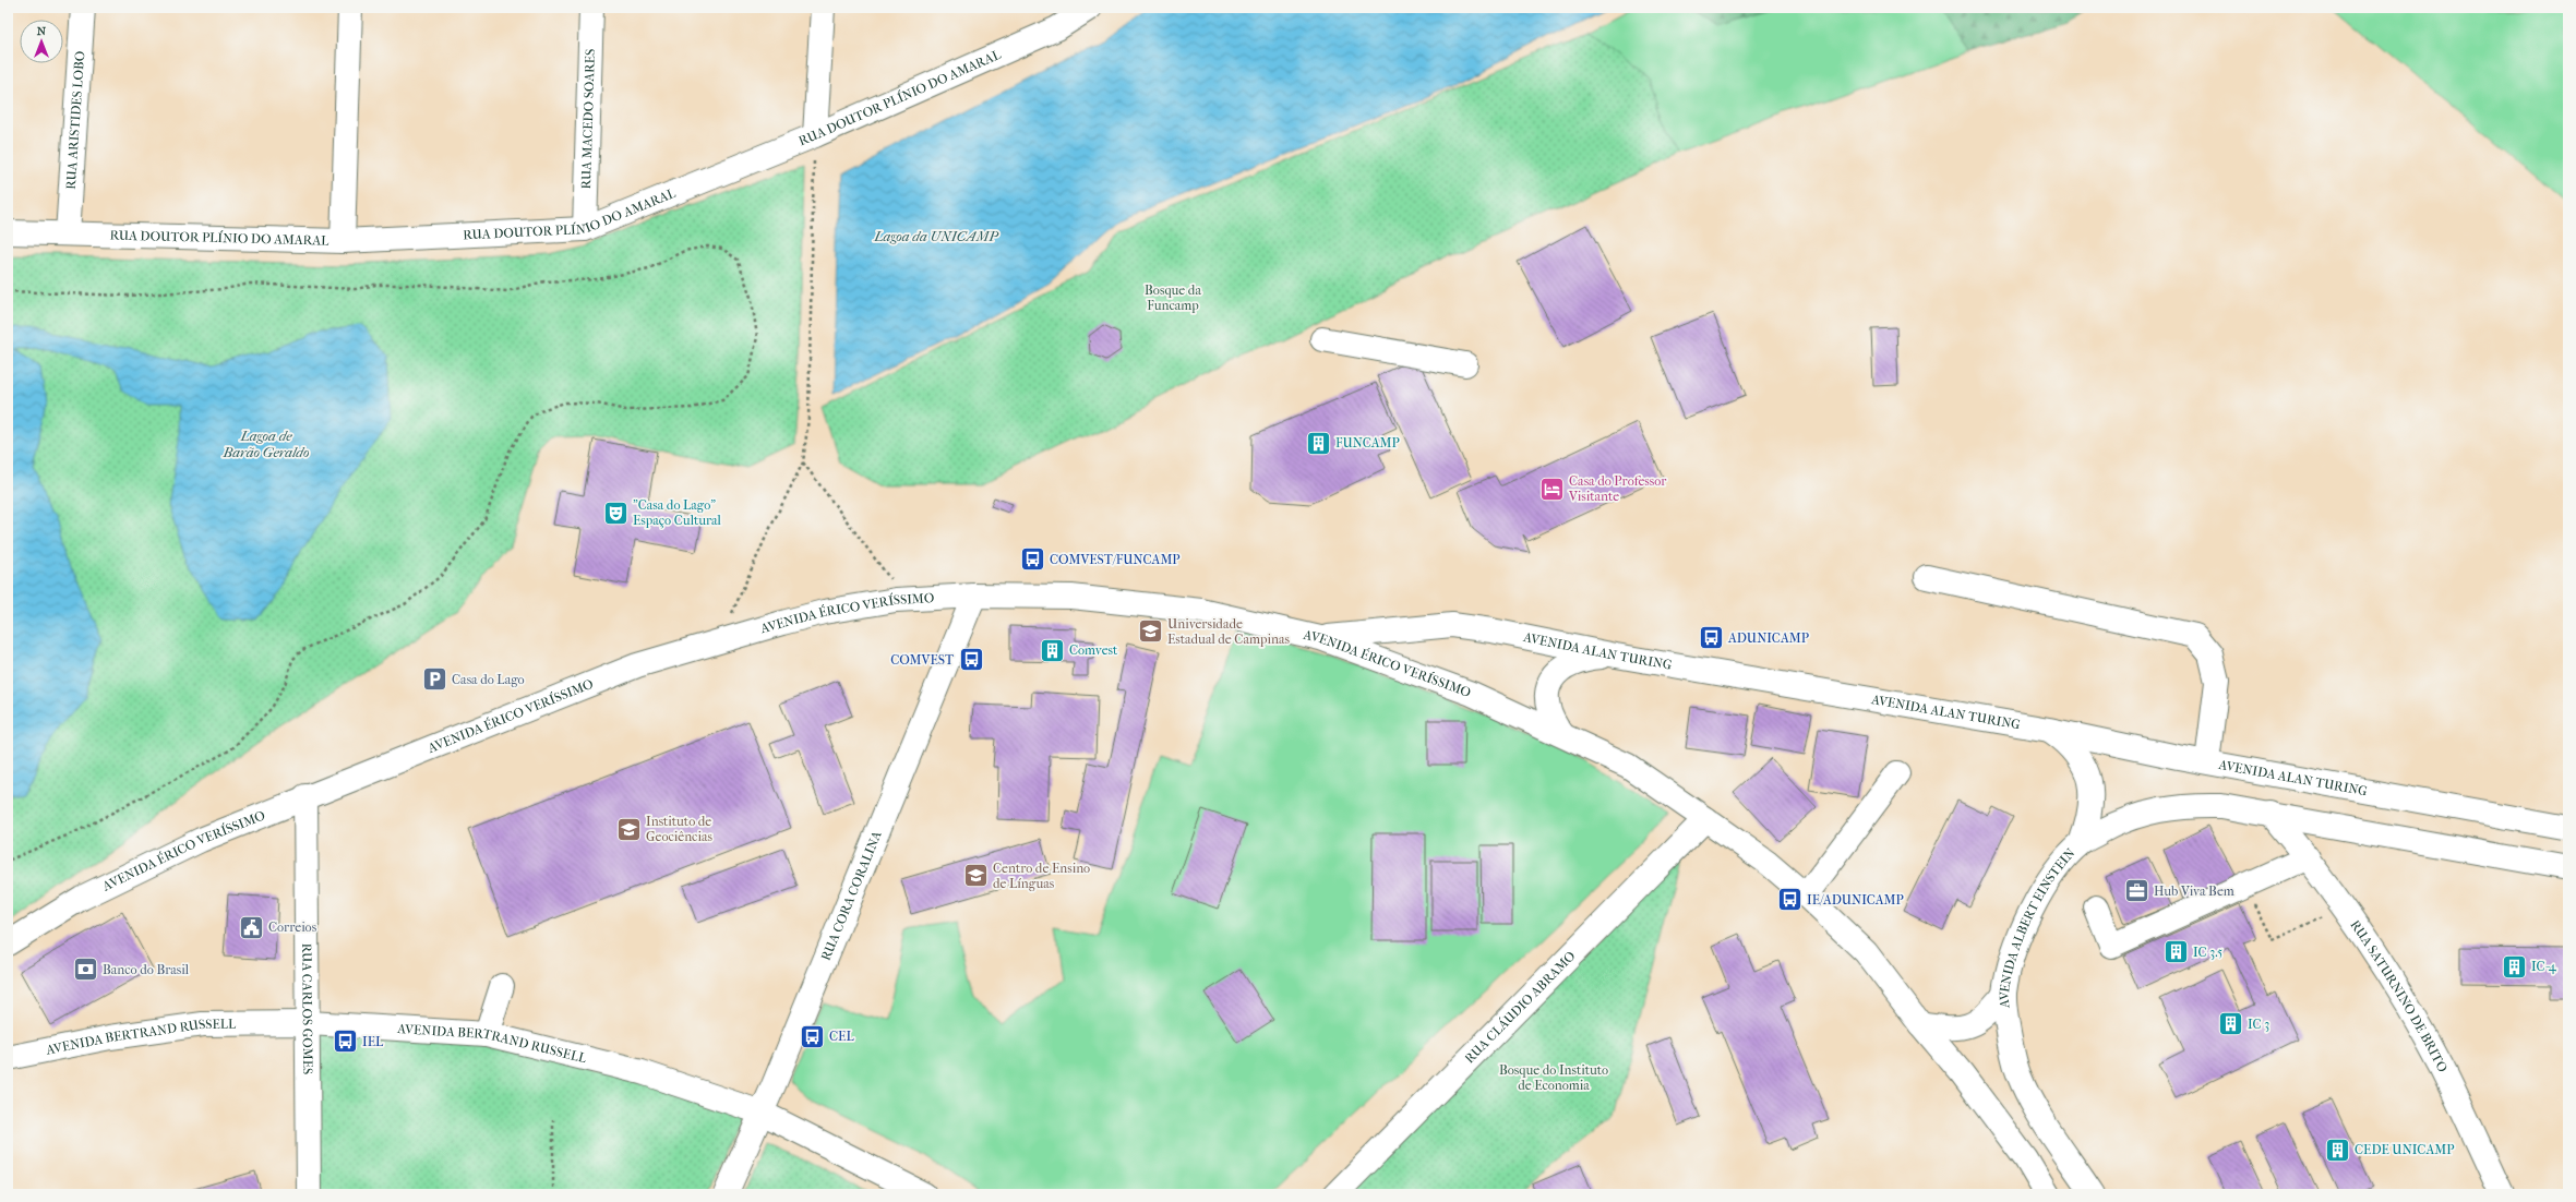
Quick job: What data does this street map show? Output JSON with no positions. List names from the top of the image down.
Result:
{
  "streets": {
    "street": [
      "RUA DOUTOR PLÍNIO DO AMARAL",
      "RUA MACEDO SOARES",
      "RUA ARISTIDES LOBO",
      "AVENIDA ÉRICO VERÍSSIMO",
      "AVENIDA ALAN TURING",
      "RUA CORA CORALINA",
      "AVENIDA ALBERT EINSTEIN",
      "RUA SATURNINO DE BRITO",
      "RUA CLÁUDIO ABRAMO",
      "RUA CARLOS GOMES",
      "AVENIDA BERTRAND RUSSELL"
    ]
  },
  "crossings": [
    ["RUA DOUTOR PLÍNIO DO AMARAL", "RUA MACEDO SOARES"],
    ["RUA DOUTOR PLÍNIO DO AMARAL", "RUA ARISTIDES LOBO"],
    ["AVENIDA ÉRICO VERÍSSIMO", "AVENIDA ALAN TURING"],
    ["AVENIDA ÉRICO VERÍSSIMO", "RUA CORA CORALINA"],
    ["AVENIDA ÉRICO VERÍSSIMO", "RUA CLÁUDIO ABRAMO"],
    ["AVENIDA ÉRICO VERÍSSIMO", "RUA CARLOS GOMES"],
    ["RUA CORA CORALINA", "AVENIDA BERTRAND RUSSELL"],
    ["AVENIDA ALBERT EINSTEIN", "RUA SATURNINO DE BRITO"],
    ["RUA CARLOS GOMES", "AVENIDA BERTRAND RUSSELL"]
  ],
  "water": ["Lagoa da UNICAMP", "Lagoa de Barão Geraldo"],
  "parks": ["Bosque da Funcamp", "Bosque do Instituto de Economia"],
  "places": {
    "building": [
      "FUNCAMP",
      "Comvest",
      "IC 3.5",
      "IC-4",
      "IC 3",
      "CEDE UNICAMP"
    ],
    "hotel": ["Casa do Professor Visitante"],
    "theatre": ["\"Casa do Lago\" Espaço Cultural"],
    "bus stop": [
      "COMVEST/FUNCAMP",
      "ADUNICAMP",
      "COMVEST",
      "IE/ADUNICAMP",
      "CEL",
      "IEL"
    ],
    "school or university": ["Universidade Estadual de Campinas", "Instituto de Geociências", "Centro de Ensino de Línguas"],
    "parking": ["Casa do Lago"],
    "office": ["Hub Viva Bem"],
    "public building": ["Correios"],
    "bank": ["Banco do Brasil"]
  },
  "north": "top"
}
